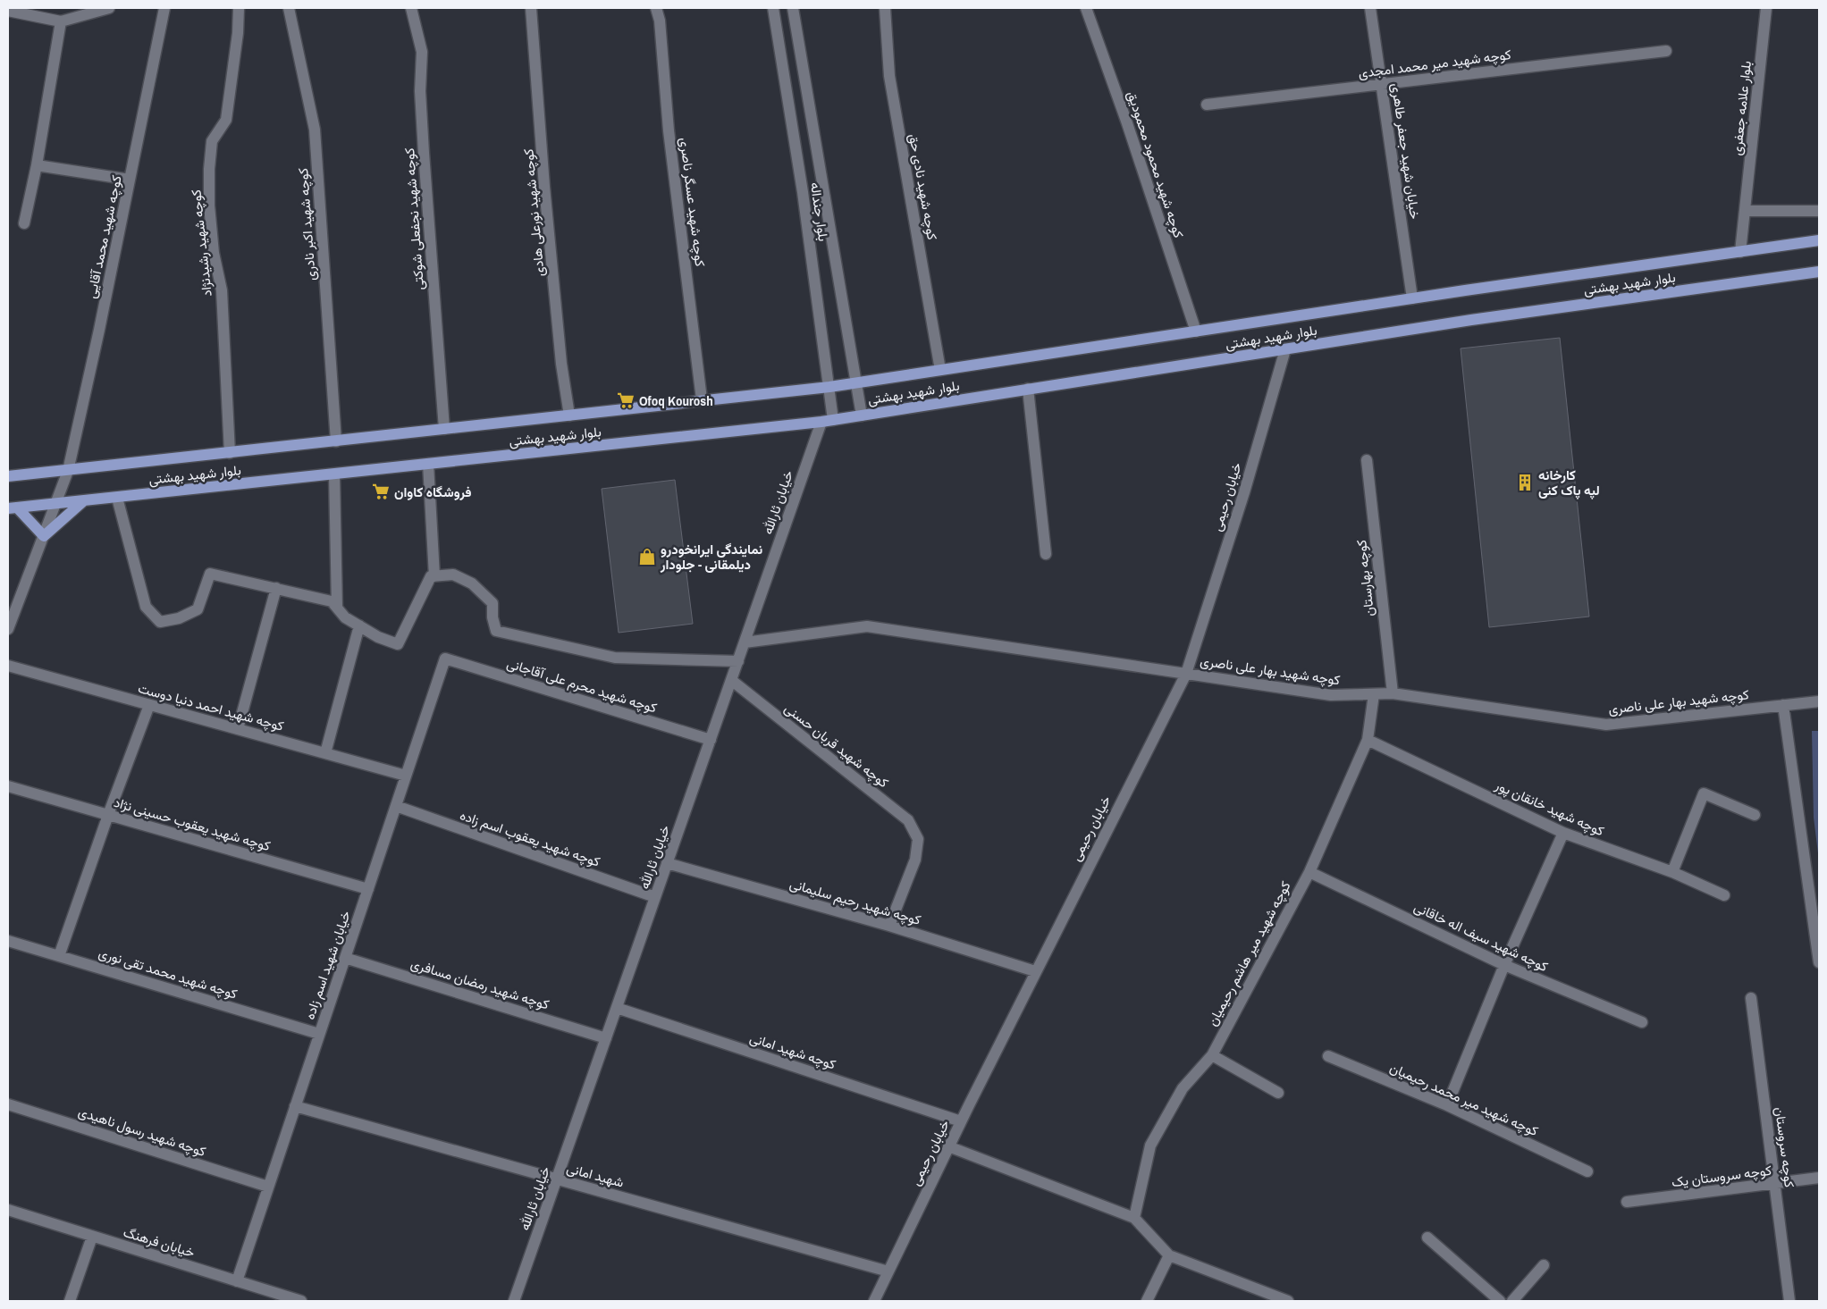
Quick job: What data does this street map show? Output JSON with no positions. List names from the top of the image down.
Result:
{
  "streets": {
    "main road": ["بلوار شهید بهشتی"],
    "street": [
      "کوچه شهید میر محمد امجدی",
      "بلوار علامه جعفری",
      "خیابان شهید جعفر طاهری",
      "کوچه شهید محمود محمودیق",
      "کوچه شهید نادی حق",
      "کوچه شهید عسگر ناصری",
      "بلوار جنداله",
      "کوچه شهید نورعلی هادی",
      "کوچه شهید نجفعلی شوکتی",
      "کوچه شهید اکبر نادری",
      "کوچه شهید محمد آقایی",
      "کوچه شهید رشیدنژاد",
      "خیابان رحیمی",
      "خیابان ثارالله",
      "کوچه بهارستان",
      "کوچه شهید بهار علی ناصری",
      "کوچه شهید محرم علی آقاجانی",
      "کوچه شهید احمد دنیا دوست",
      "کوچه شهید قربان حسنی",
      "کوچه شهید خانقان پور",
      "کوچه شهید یعقوب حسینی نژاد",
      "کوچه شهید یعقوب اسم زاده",
      "کوچه شهید رحیم سلیمانی",
      "کوچه شهید سیف اله خاقانی",
      "کوچه شهید میر هاشم رحیمیان",
      "خیابان شهید اسم زاده",
      "کوچه شهید محمد تقی نوری",
      "کوچه شهید رمضان مسافری",
      "کوچه شهید امانی",
      "کوچه شهید میر محمد رحیمیان",
      "کوچه شهید رسول ناهیدی",
      "کوچه سروستان",
      "شهید امانی",
      "کوچه سروستان یک",
      "خیابان فرهنگ"
    ]
  },
  "crossings": [
    ["کوچه شهید میر محمد امجدی", "خیابان شهید جعفر طاهری"],
    ["بلوار علامه جعفری", "بلوار شهید بهشتی"],
    ["خیابان شهید جعفر طاهری", "بلوار شهید بهشتی"],
    ["کوچه شهید محمود محمودیق", "بلوار شهید بهشتی"],
    ["کوچه شهید نادی حق", "بلوار شهید بهشتی"],
    ["کوچه شهید عسگر ناصری", "بلوار شهید بهشتی"],
    ["بلوار جنداله", "بلوار شهید بهشتی"],
    ["کوچه شهید نورعلی هادی", "بلوار شهید بهشتی"],
    ["کوچه شهید نجفعلی شوکتی", "بلوار شهید بهشتی"],
    ["کوچه شهید اکبر نادری", "بلوار شهید بهشتی"],
    ["کوچه شهید محمد آقایی", "بلوار شهید بهشتی"],
    ["کوچه شهید رشیدنژاد", "بلوار شهید بهشتی"],
    ["بلوار شهید بهشتی", "خیابان رحیمی"],
    ["بلوار شهید بهشتی", "خیابان ثارالله"],
    ["خیابان رحیمی", "کوچه شهید بهار علی ناصری"],
    ["خیابان رحیمی", "کوچه شهید رحیم سلیمانی"],
    ["خیابان رحیمی", "کوچه شهید امانی"],
    ["خیابان رحیمی", "شهید امانی"],
    ["خیابان ثارالله", "کوچه شهید بهار علی ناصری"],
    ["خیابان ثارالله", "کوچه شهید محرم علی آقاجانی"],
    ["خیابان ثارالله", "کوچه شهید قربان حسنی"],
    ["خیابان ثارالله", "کوچه شهید یعقوب اسم زاده"],
    ["خیابان ثارالله", "کوچه شهید رحیم سلیمانی"],
    ["خیابان ثارالله", "کوچه شهید رمضان مسافری"],
    ["خیابان ثارالله", "کوچه شهید امانی"],
    ["خیابان ثارالله", "شهید امانی"],
    ["کوچه بهارستان", "کوچه شهید بهار علی ناصری"],
    ["کوچه شهید بهار علی ناصری", "کوچه شهید میر هاشم رحیمیان"],
    ["کوچه شهید محرم علی آقاجانی", "خیابان شهید اسم زاده"],
    ["کوچه شهید احمد دنیا دوست", "خیابان شهید اسم زاده"],
    ["کوچه شهید قربان حسنی", "کوچه شهید رحیم سلیمانی"],
    ["کوچه شهید خانقان پور", "کوچه شهید میر هاشم رحیمیان"],
    ["کوچه شهید یعقوب حسینی نژاد", "خیابان شهید اسم زاده"],
    ["کوچه شهید یعقوب اسم زاده", "خیابان شهید اسم زاده"],
    ["کوچه شهید سیف اله خاقانی", "کوچه شهید میر هاشم رحیمیان"],
    ["خیابان شهید اسم زاده", "کوچه شهید محمد تقی نوری"],
    ["خیابان شهید اسم زاده", "کوچه شهید رمضان مسافری"],
    ["خیابان شهید اسم زاده", "کوچه شهید رسول ناهیدی"],
    ["خیابان شهید اسم زاده", "شهید امانی"],
    ["خیابان شهید اسم زاده", "خیابان فرهنگ"],
    ["کوچه سروستان", "کوچه سروستان یک"]
  ],
  "places": {
    "supermarket": ["Ofoq Kourosh", "فروشگاه کاوان"],
    "building": ["کارخانه لپه پاک کنی"],
    "shop": ["نمایندگی ایرانخودرو دیلمقانی - جلودار"]
  }
}
